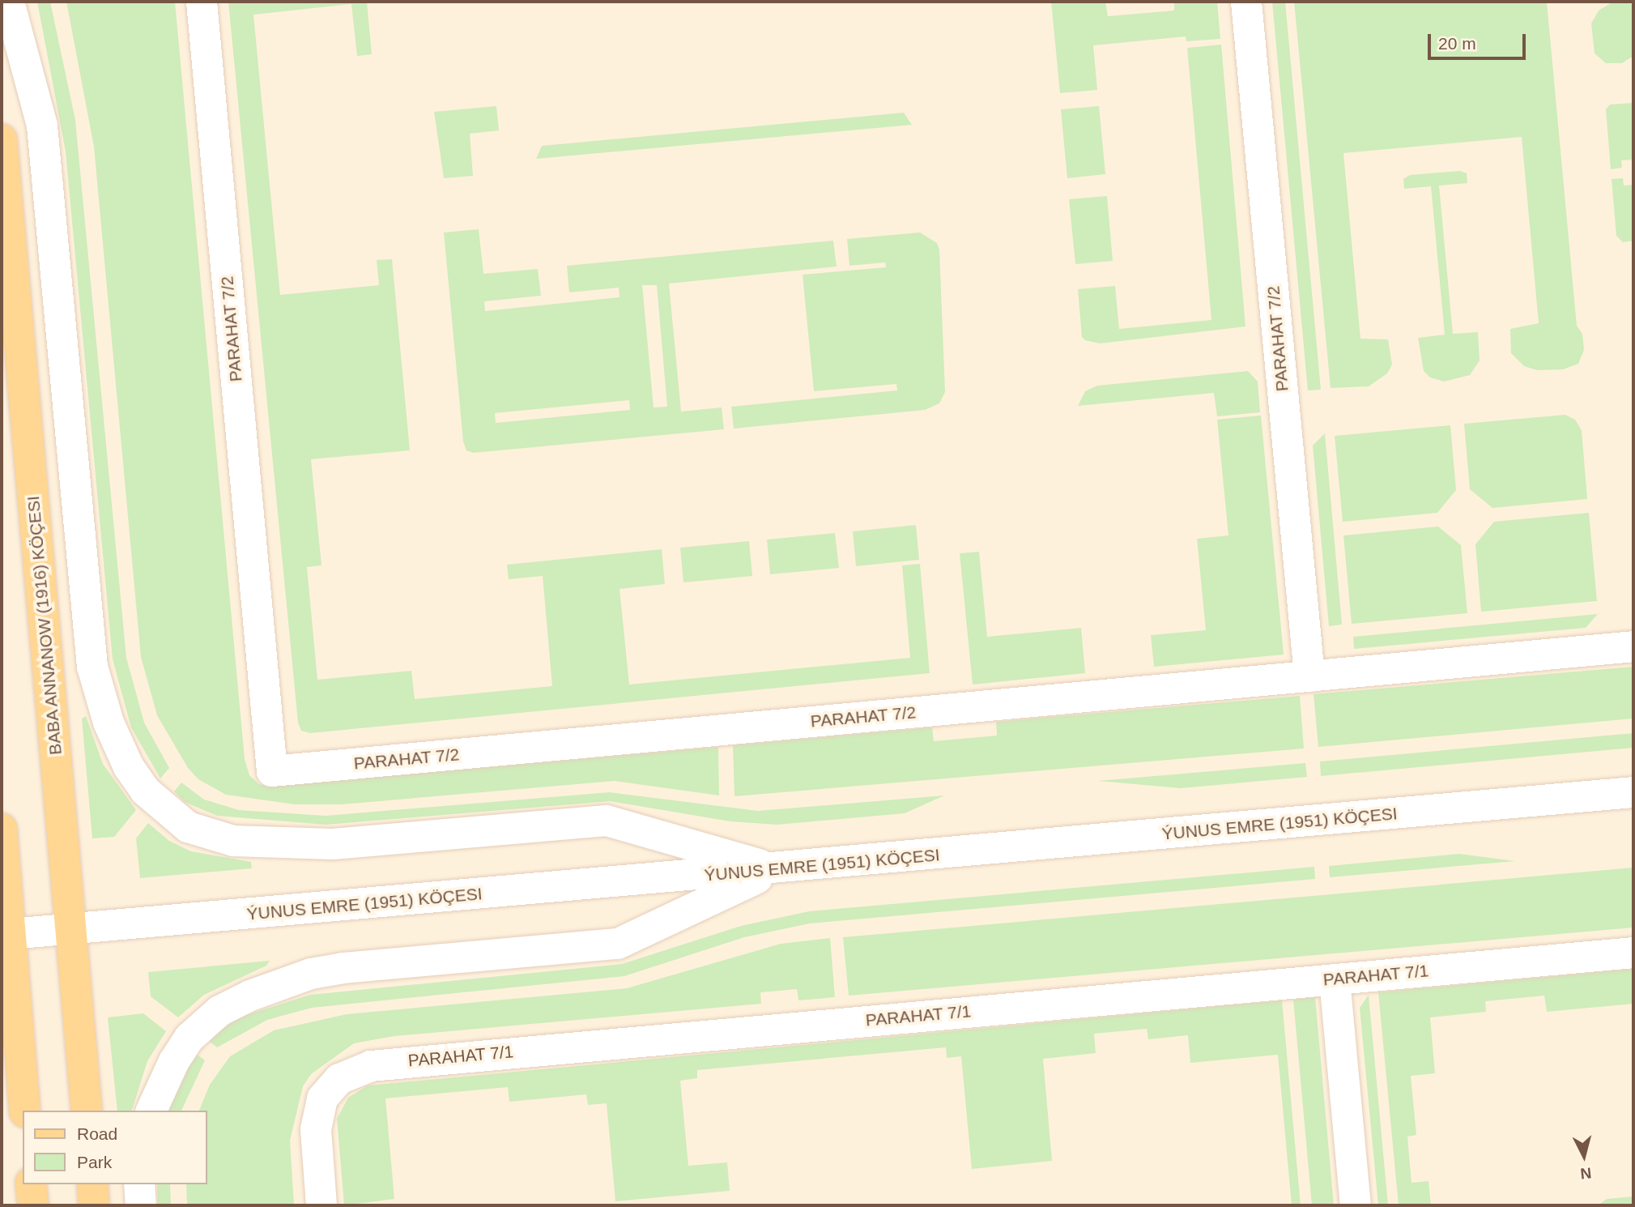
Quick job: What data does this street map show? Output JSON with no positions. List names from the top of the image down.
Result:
{
  "streets": {
    "main road": ["BABA ANNANOW (1916) KÖÇESI"],
    "street": ["PARAHAT 7/2", "ÝUNUS EMRE (1951) KÖÇESI", "PARAHAT 7/1"]
  },
  "crossings": [
    ["BABA ANNANOW (1916) KÖÇESI", "ÝUNUS EMRE (1951) KÖÇESI"]
  ],
  "legend": ["Road", "Park"],
  "scale_bar": "20 m",
  "north": "bottom"
}
